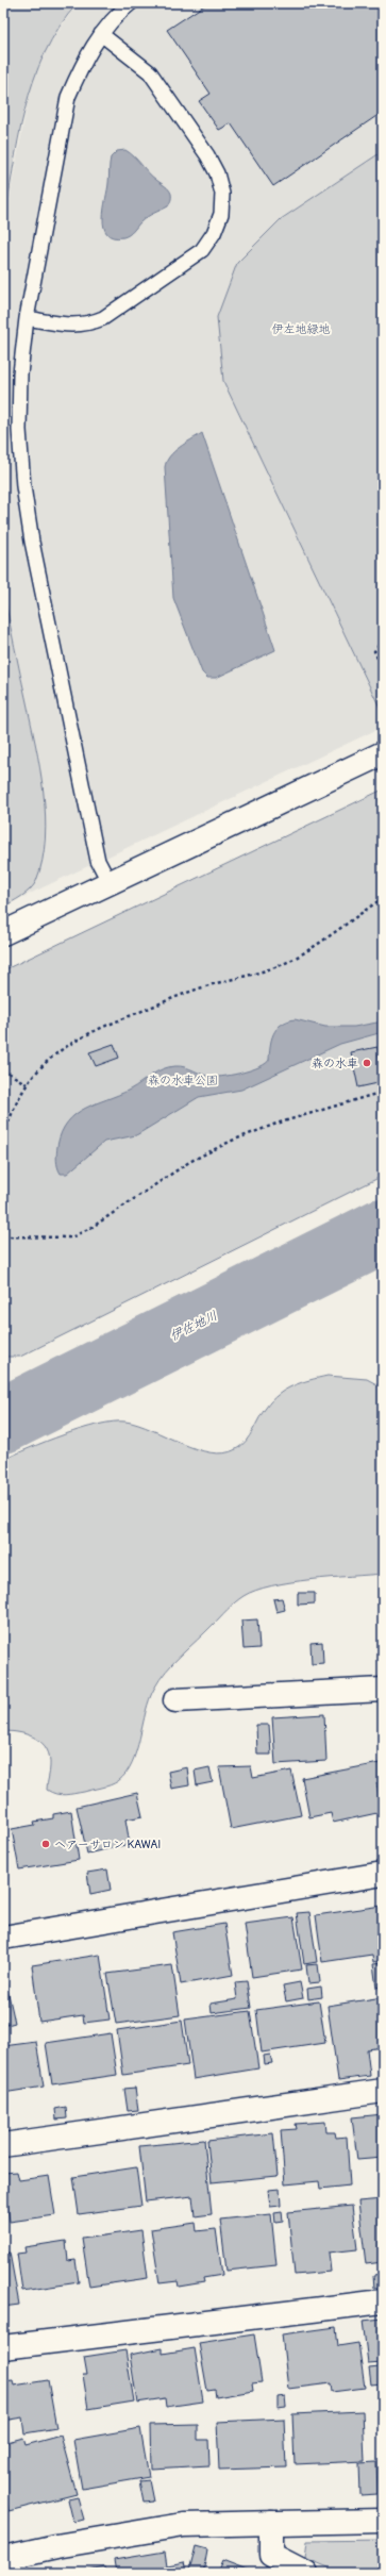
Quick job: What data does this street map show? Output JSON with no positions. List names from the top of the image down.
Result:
{
  "water": ["伊佐地川"],
  "parks": ["伊左地緑地", "森の水車公園"],
  "places": ["森の水車", "ヘアーサロン KAWAI"]
}
